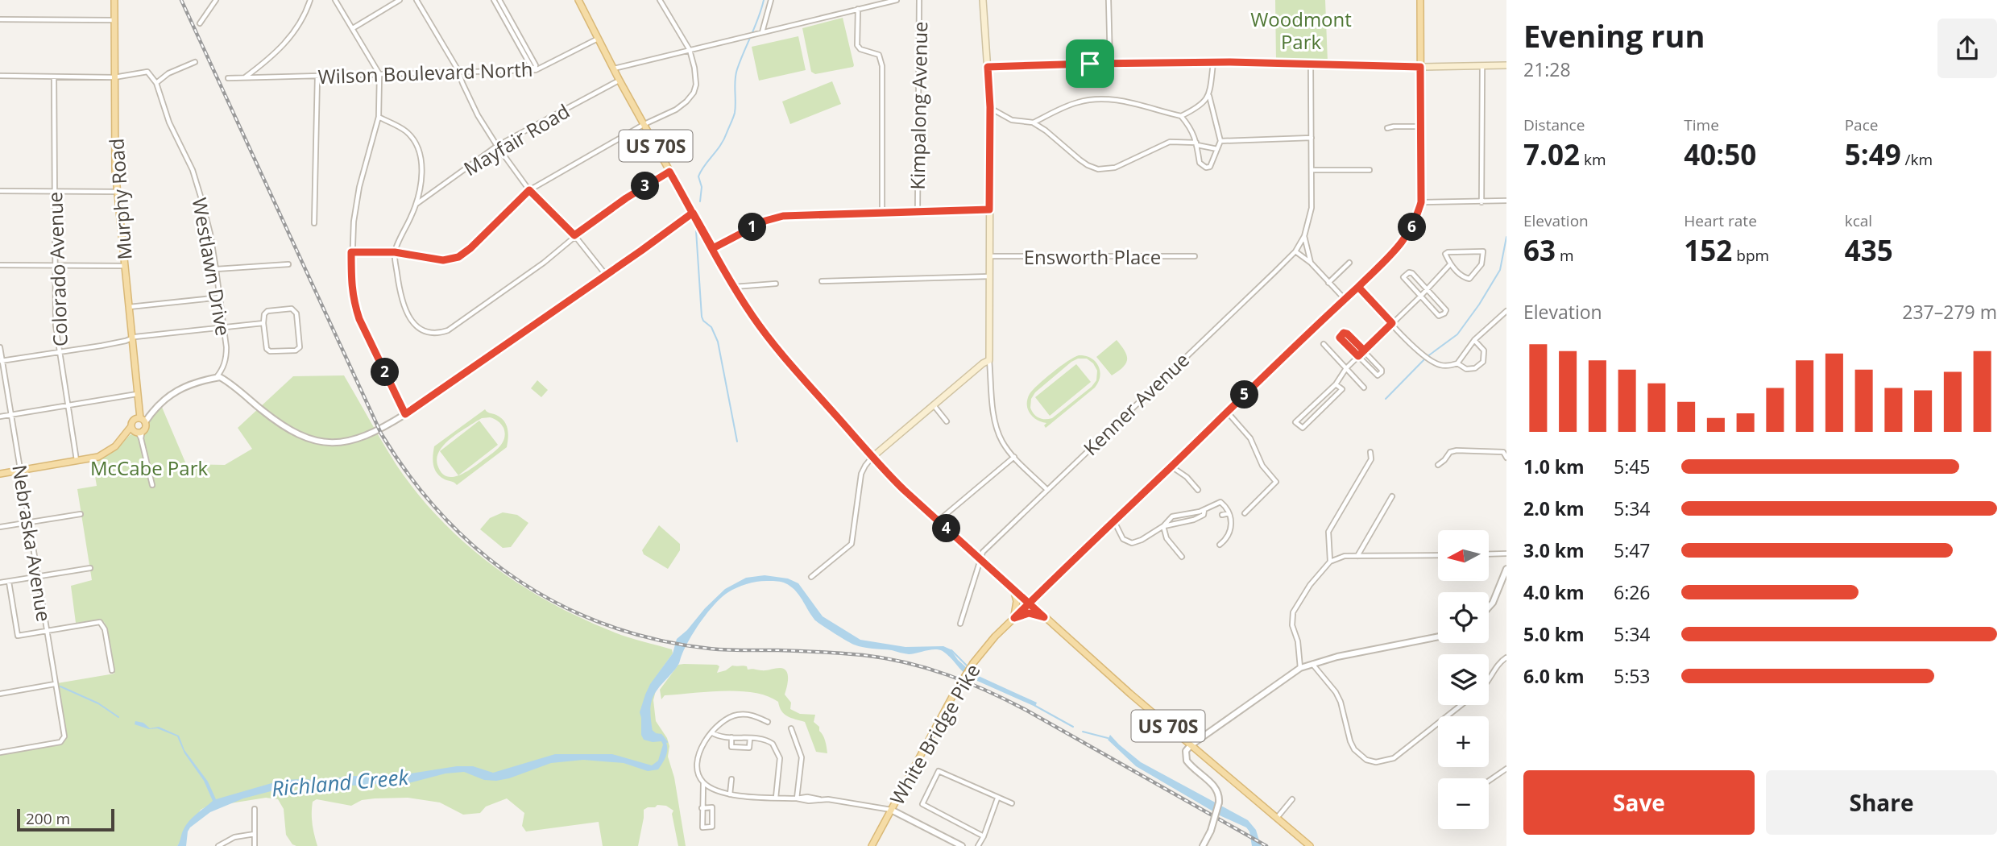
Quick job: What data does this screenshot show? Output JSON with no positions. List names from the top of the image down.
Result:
{
  "streets": {
    "main road": ["US 70S", "Murphy Road", "White Bridge Pike"],
    "street": [
      "Wilson Boulevard North",
      "Kimpalong Avenue",
      "Mayfair Road",
      "Ensworth Place",
      "Westlawn Drive",
      "Colorado Avenue",
      "Kenner Avenue",
      "Nebraska Avenue"
    ]
  },
  "crossings": [
    ["Wilson Boulevard North", "US 70S"],
    ["Mayfair Road", "US 70S"],
    ["US 70S", "Kenner Avenue"],
    ["US 70S", "White Bridge Pike"]
  ],
  "water": ["Richland Creek"],
  "parks": ["Woodmont Park", "McCabe Park"],
  "scale_bar": "200 m",
  "north": "left",
  "page": {
    "heading": ["Evening run", "21:28"],
    "stats": [
      ["Distance", "7.02 km"],
      ["Time", "40:50"],
      ["Pace", "5:49 /km"],
      ["Elevation", "63 m"],
      ["Heart rate", "152 bpm"],
      ["kcal", "435"]
    ],
    "pins": [
      "3",
      "1",
      "6",
      "2",
      "5",
      "4"
    ],
    "chart": ["Elevation", "237–279 m"],
    "list": [
      {
        "name": "1.0 km",
        "note": "5:45"
      },
      {
        "name": "2.0 km",
        "note": "5:34"
      },
      {
        "name": "3.0 km",
        "note": "5:47"
      },
      {
        "name": "4.0 km",
        "note": "6:26"
      },
      {
        "name": "5.0 km",
        "note": "5:34"
      },
      {
        "name": "6.0 km",
        "note": "5:53"
      }
    ],
    "map_buttons": ["+", "−"],
    "buttons": ["Save", "Share"],
    "scale": "200 m"
  }
}
